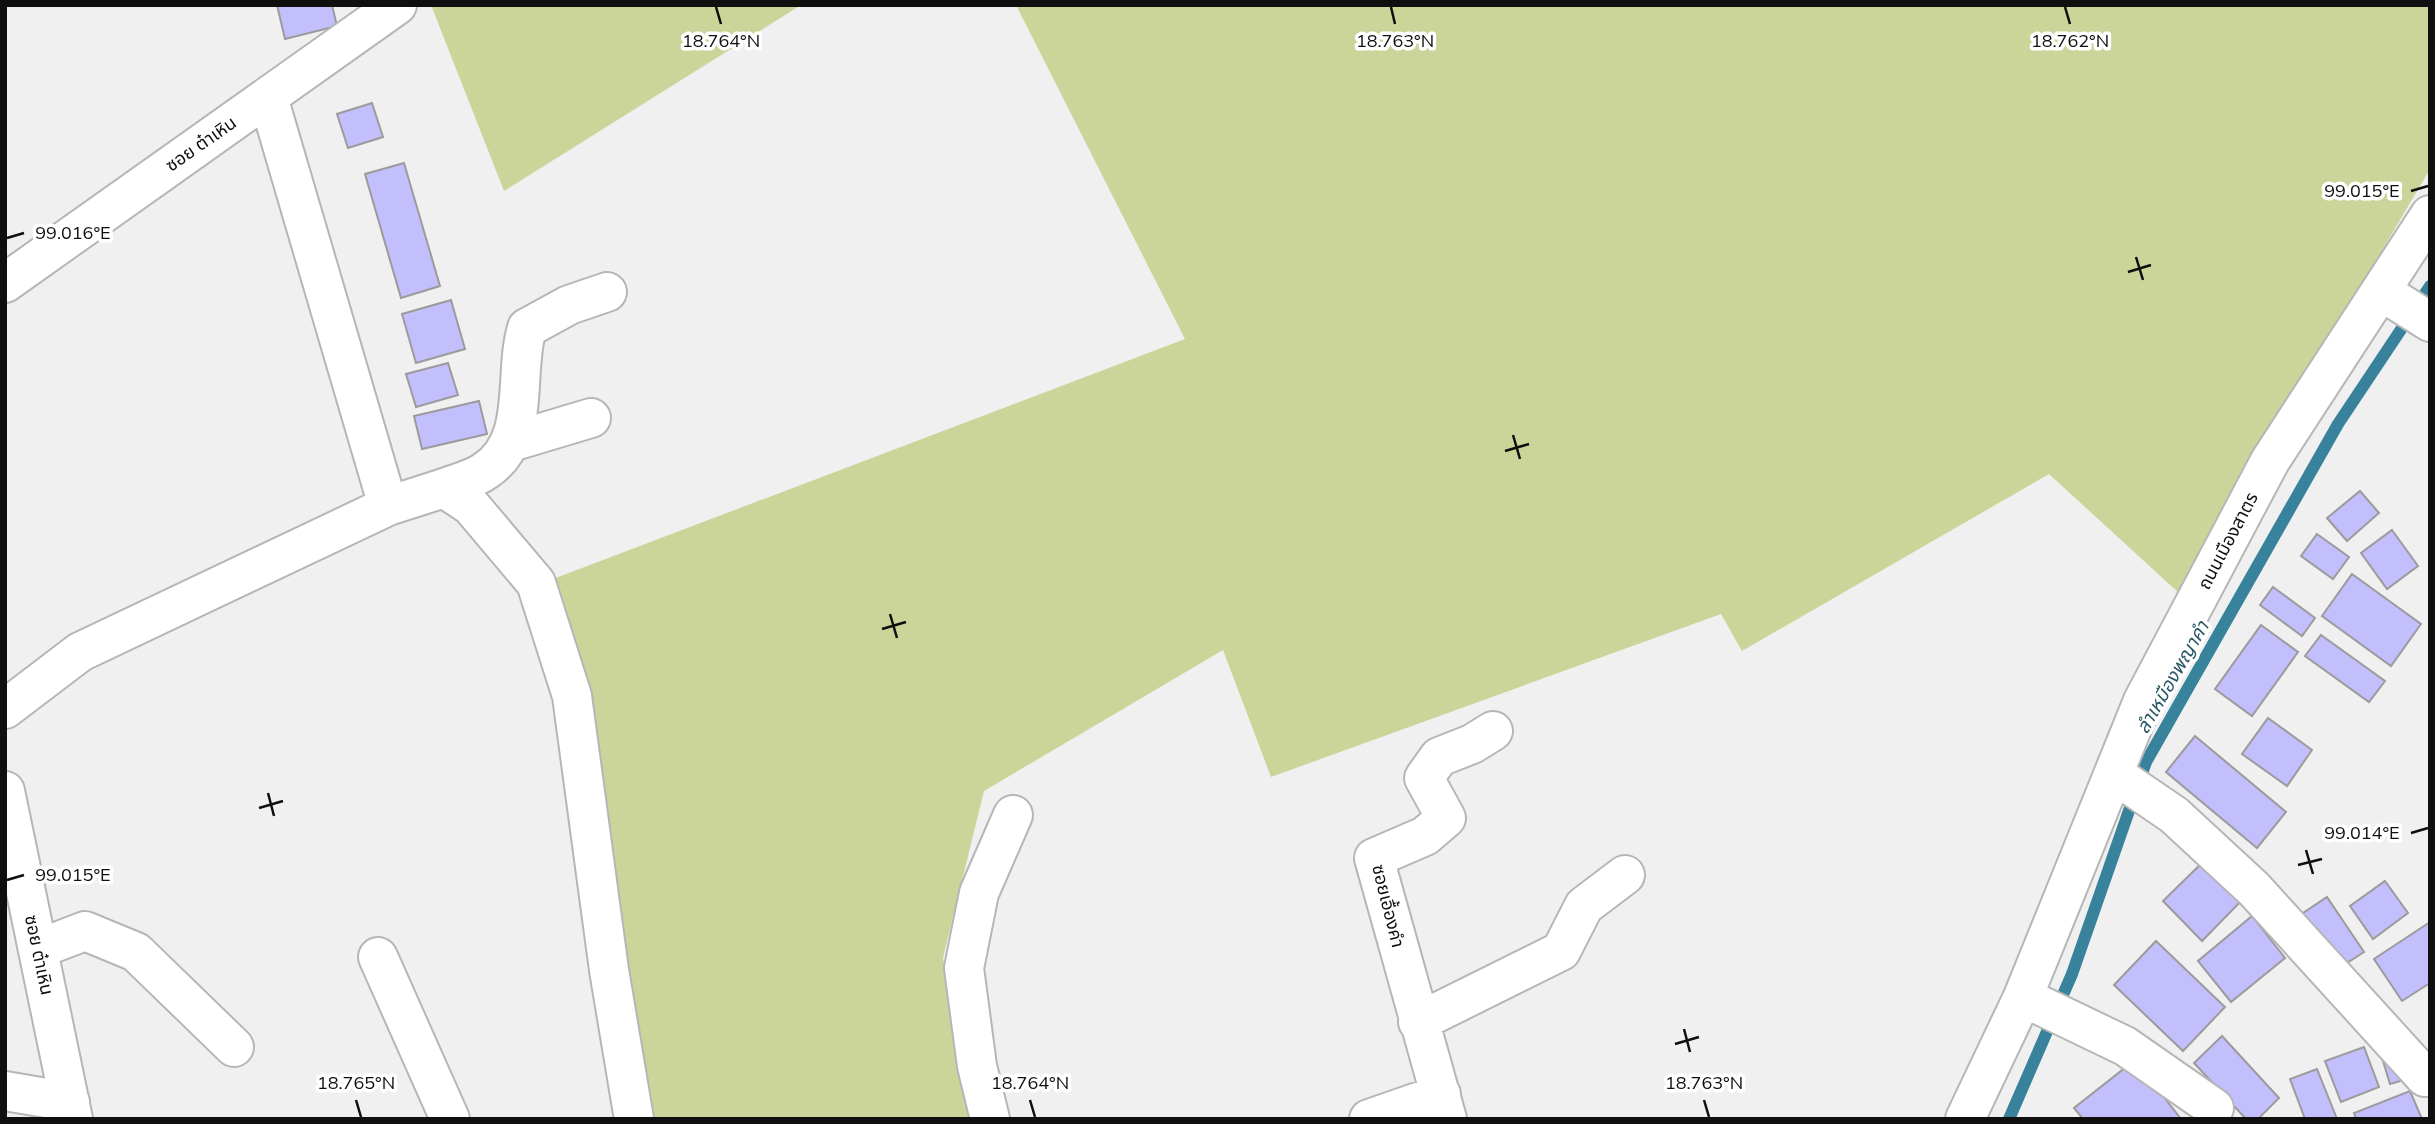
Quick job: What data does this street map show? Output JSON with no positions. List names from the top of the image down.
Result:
{
  "streets": {
    "street": ["ซอย ต๋าเหิน", "ถนนเมืองสาตร", "ซอยเอื้องคำ"]
  },
  "water": ["ลำเหมืองพญาคำ"],
  "coordinates": [
    "18.764°N",
    "18.763°N",
    "18.762°N",
    "99.015°E",
    "99.016°E",
    "99.014°E",
    "18.765°N"
  ]
}
